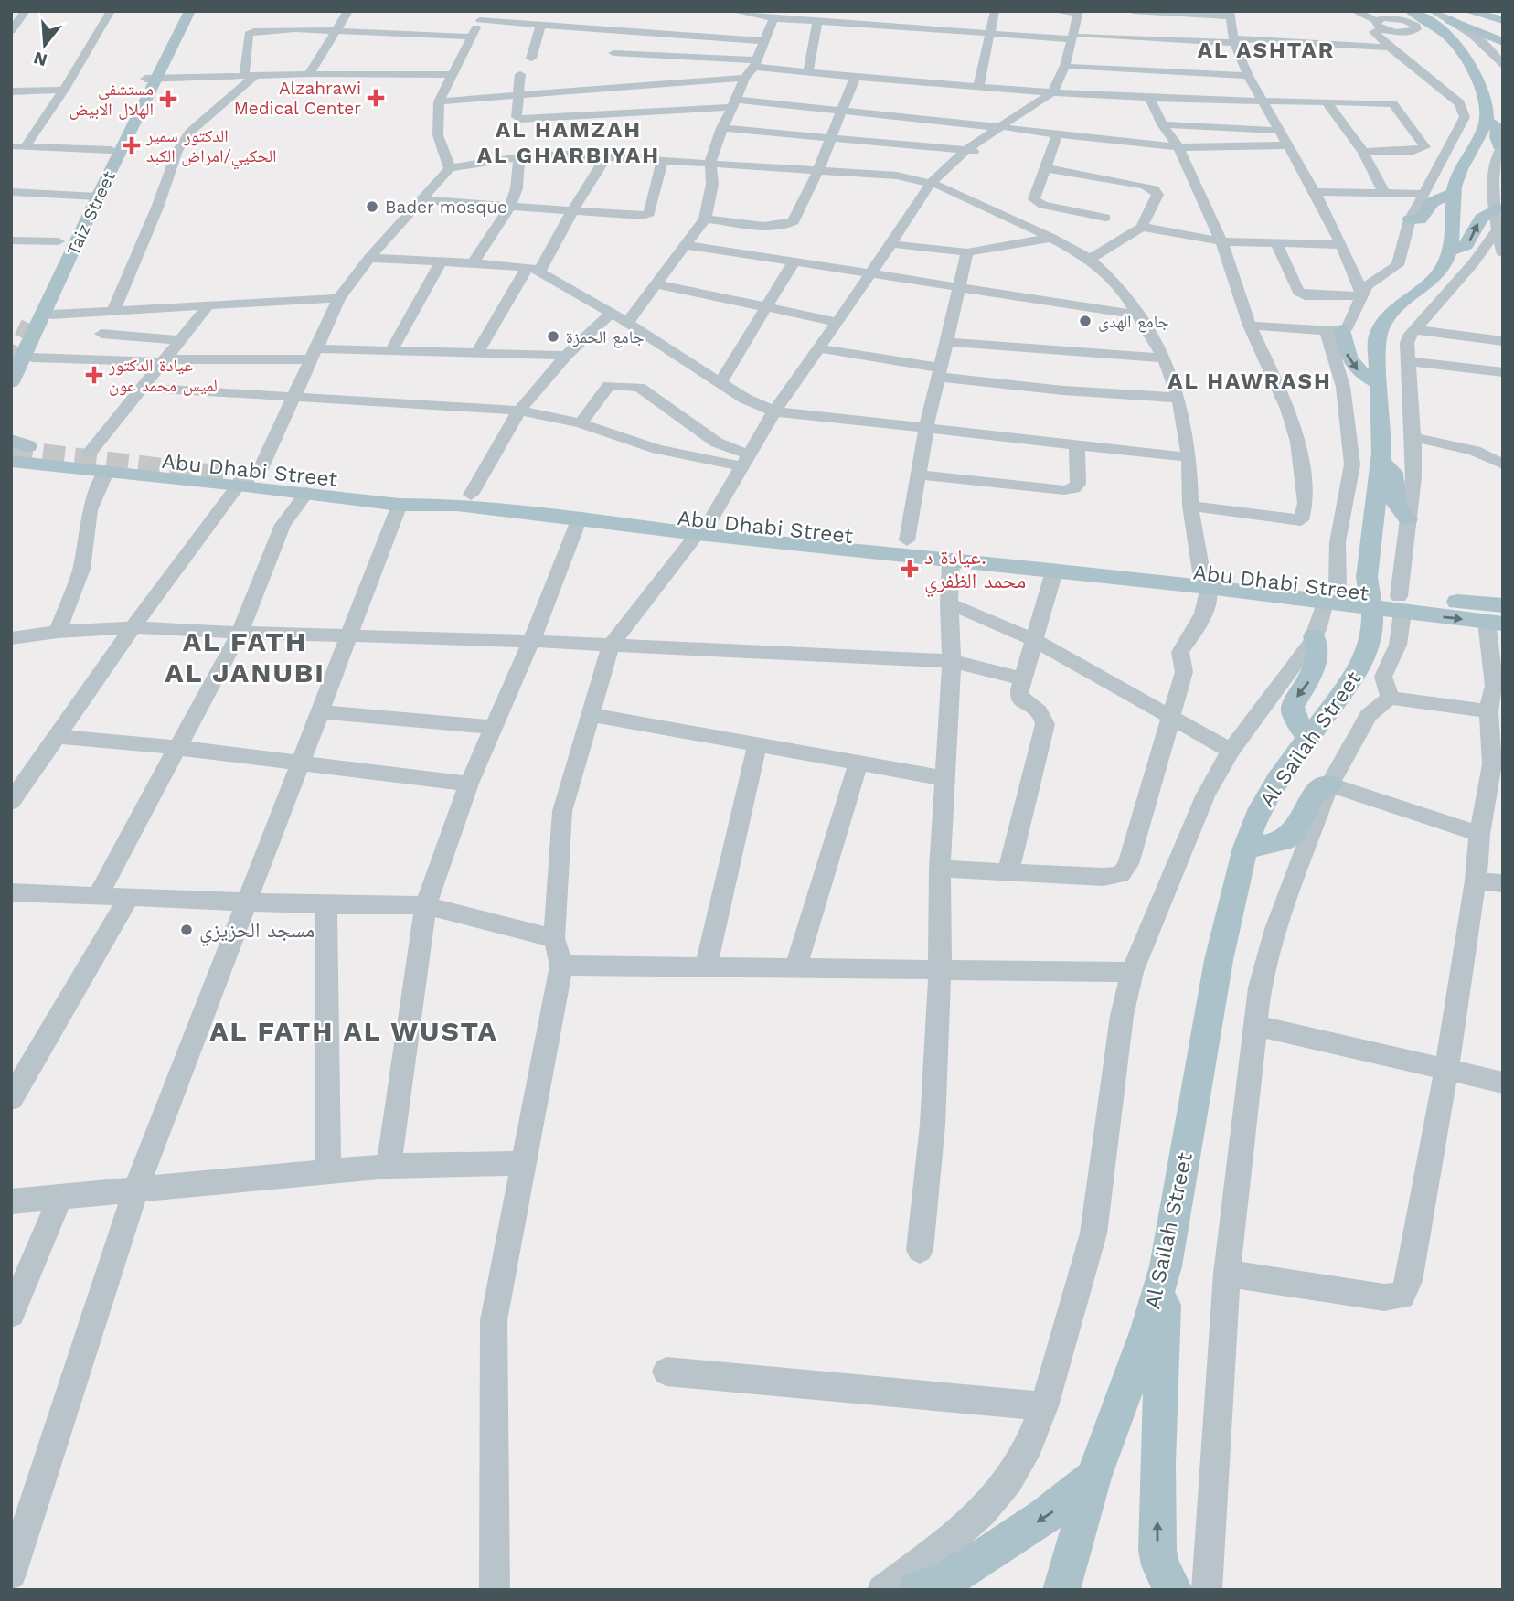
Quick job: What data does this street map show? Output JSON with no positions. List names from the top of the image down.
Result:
{
  "streets": {
    "main road": ["Taiz Street", "Abu Dhabi Street", "Al Sailah Street"]
  },
  "districts": [
    "AL ASHTAR",
    "AL HAMZAH AL GHARBIYAH",
    "AL HAWRASH",
    "AL FATH AL JANUBI",
    "AL FATH AL WUSTA"
  ],
  "places": {
    "health": [
      "Alzahrawi Medical Center",
      "مستشفى الهلال الابيض",
      "الدكتور سمير الحكيي/امراض الكبد",
      "عيادة الدكتور لميس محمد عون",
      "عيادة د. محمد الظفري"
    ],
    "other": [
      "Bader mosque",
      "جامع الهدى",
      "جامع الحمزة",
      "مسجد الحزيزي"
    ]
  },
  "north": "bottom"
}
